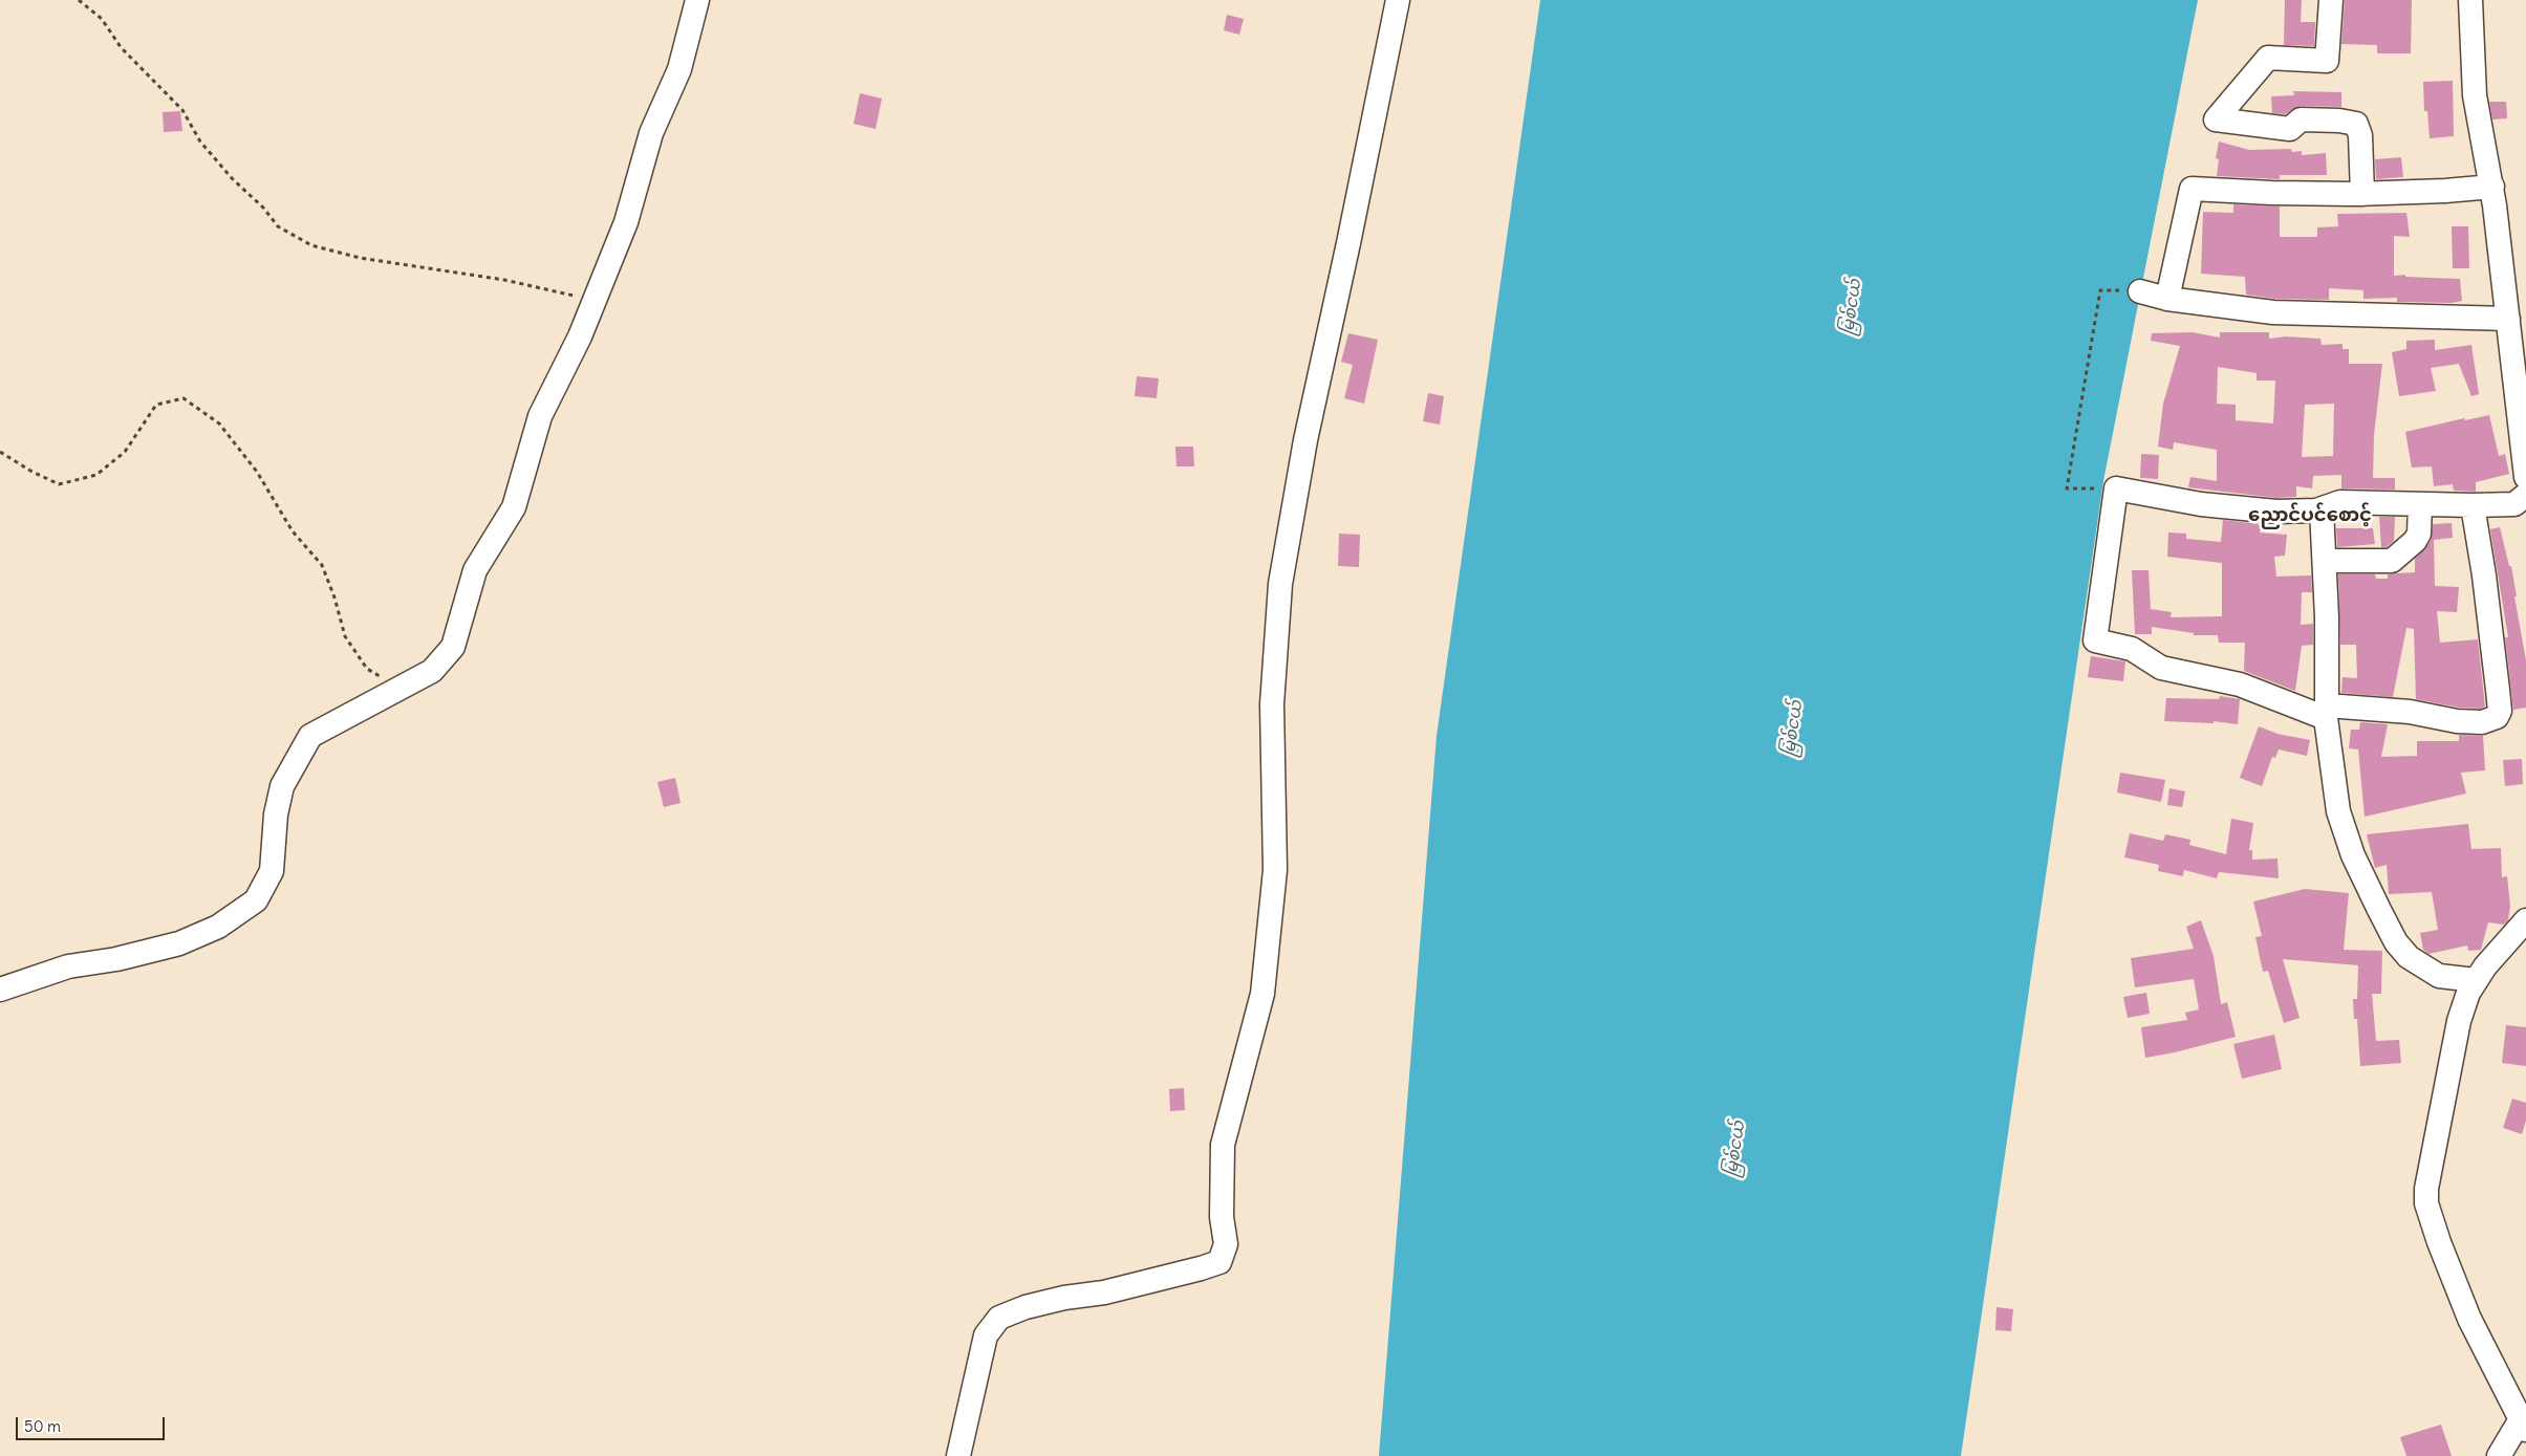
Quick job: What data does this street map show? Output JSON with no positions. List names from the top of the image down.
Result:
{
  "districts": ["ညောင်ပင်စောင့်"],
  "water": ["မြစ်ငယ်"],
  "scale_bar": "50 m"
}
